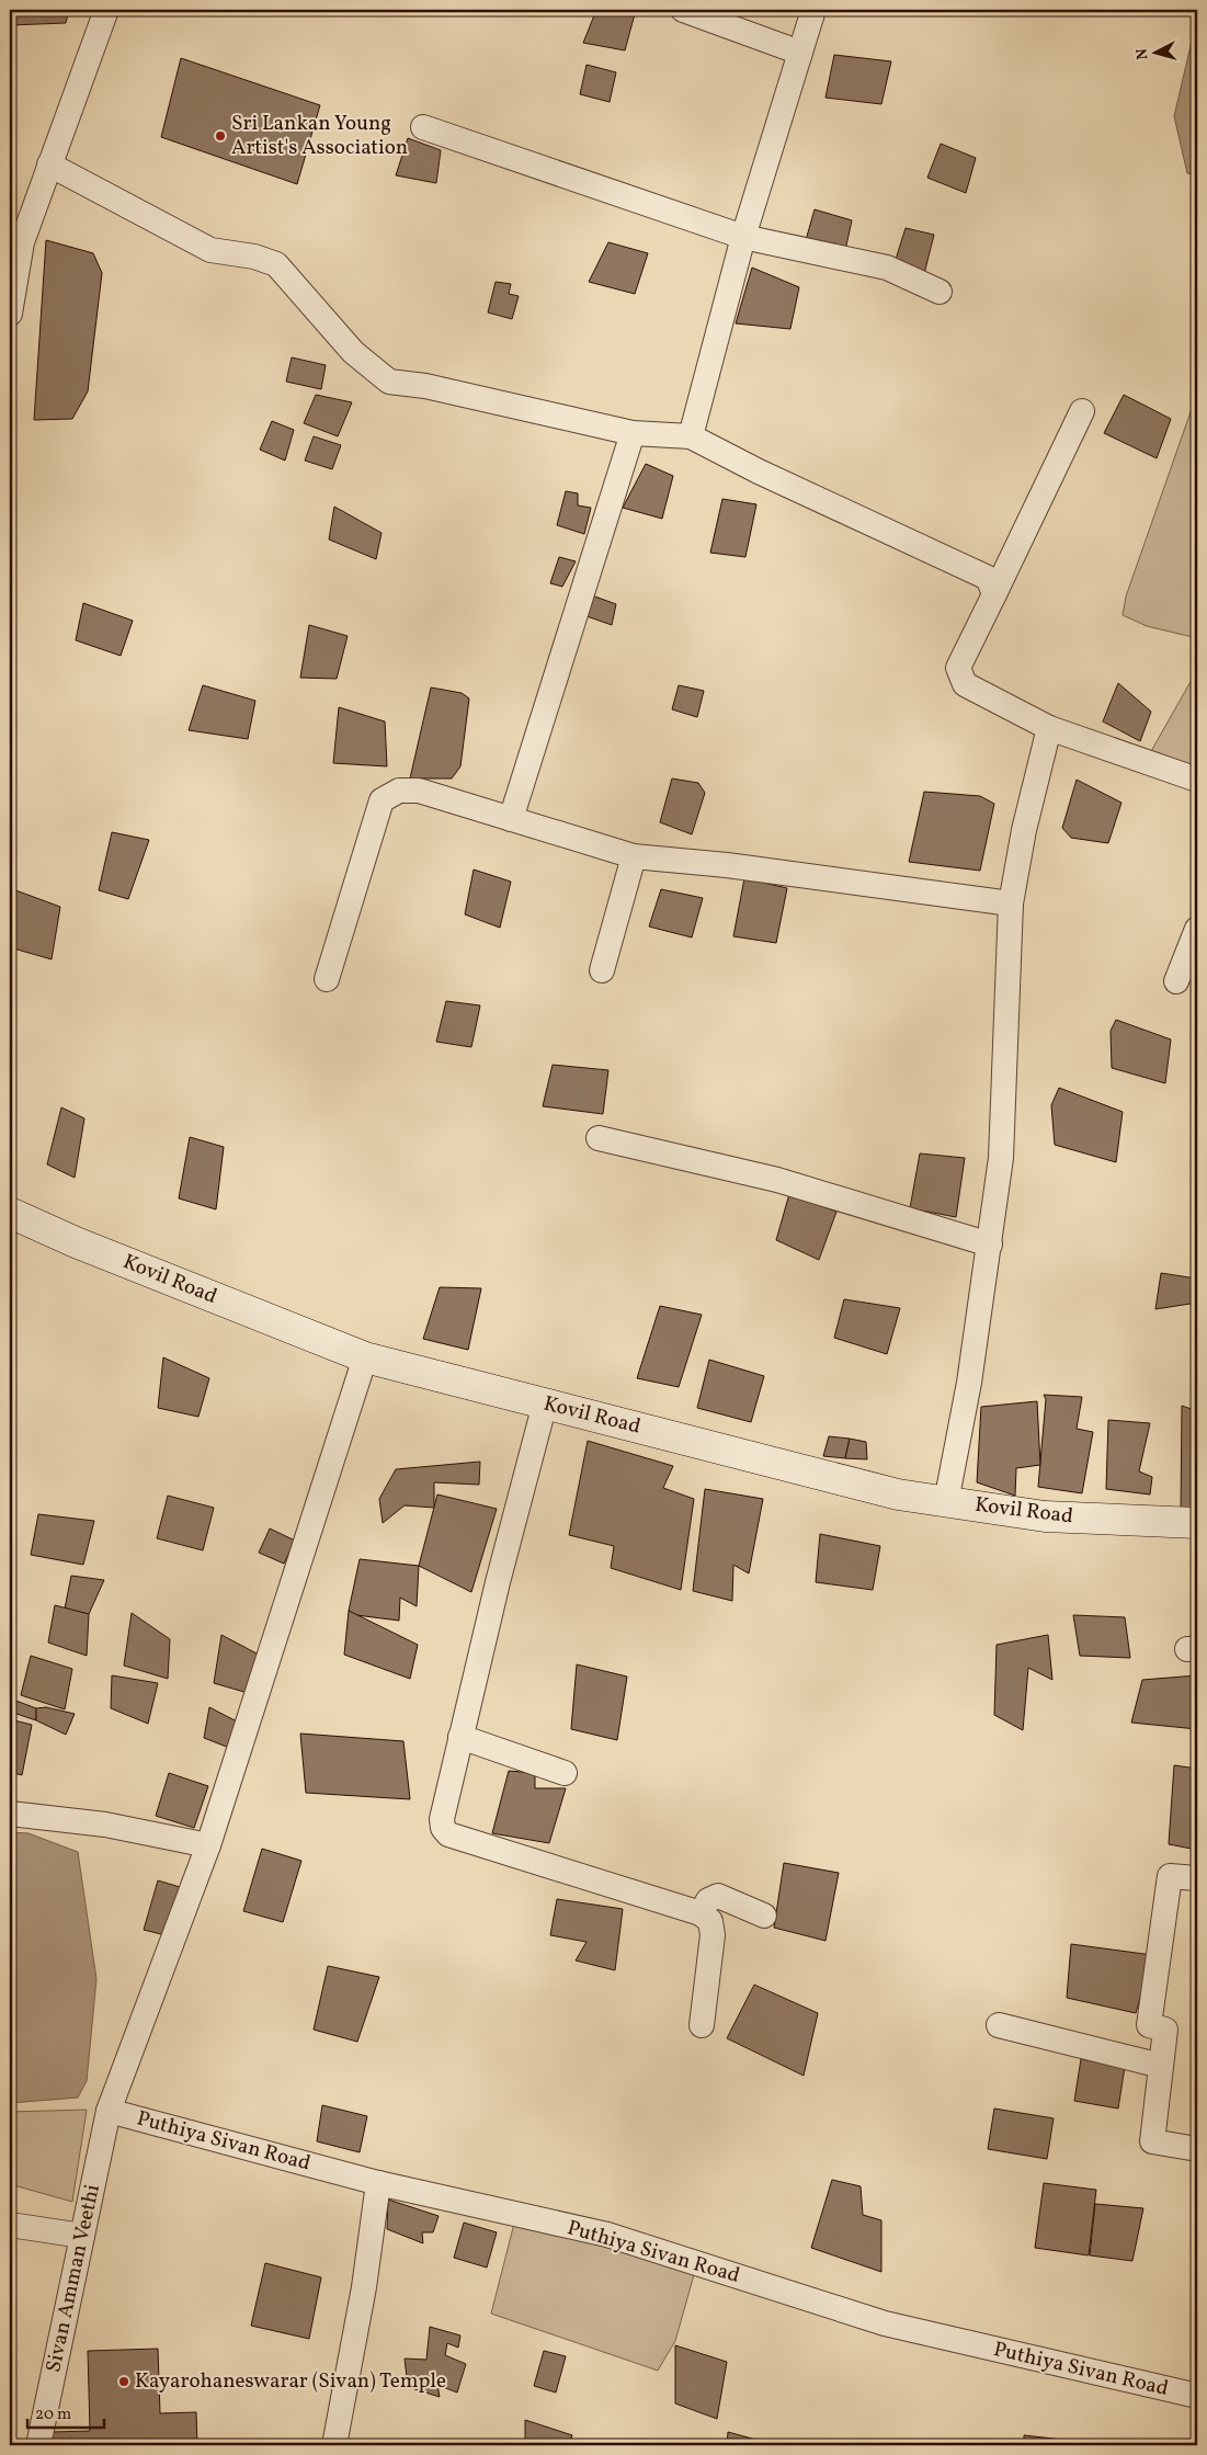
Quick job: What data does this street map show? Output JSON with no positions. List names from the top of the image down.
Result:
{
  "streets": {
    "street": ["Kovil Road", "Puthiya Sivan Road", "Sivan Amman Veethi"]
  },
  "crossings": [
    ["Kovil Road", "Sivan Amman Veethi"],
    ["Puthiya Sivan Road", "Sivan Amman Veethi"]
  ],
  "places": ["Sri Lankan Young Artist's Association", "Kayarohaneswarar (Sivan) Temple"],
  "scale_bar": "20 m",
  "north": "left"
}
